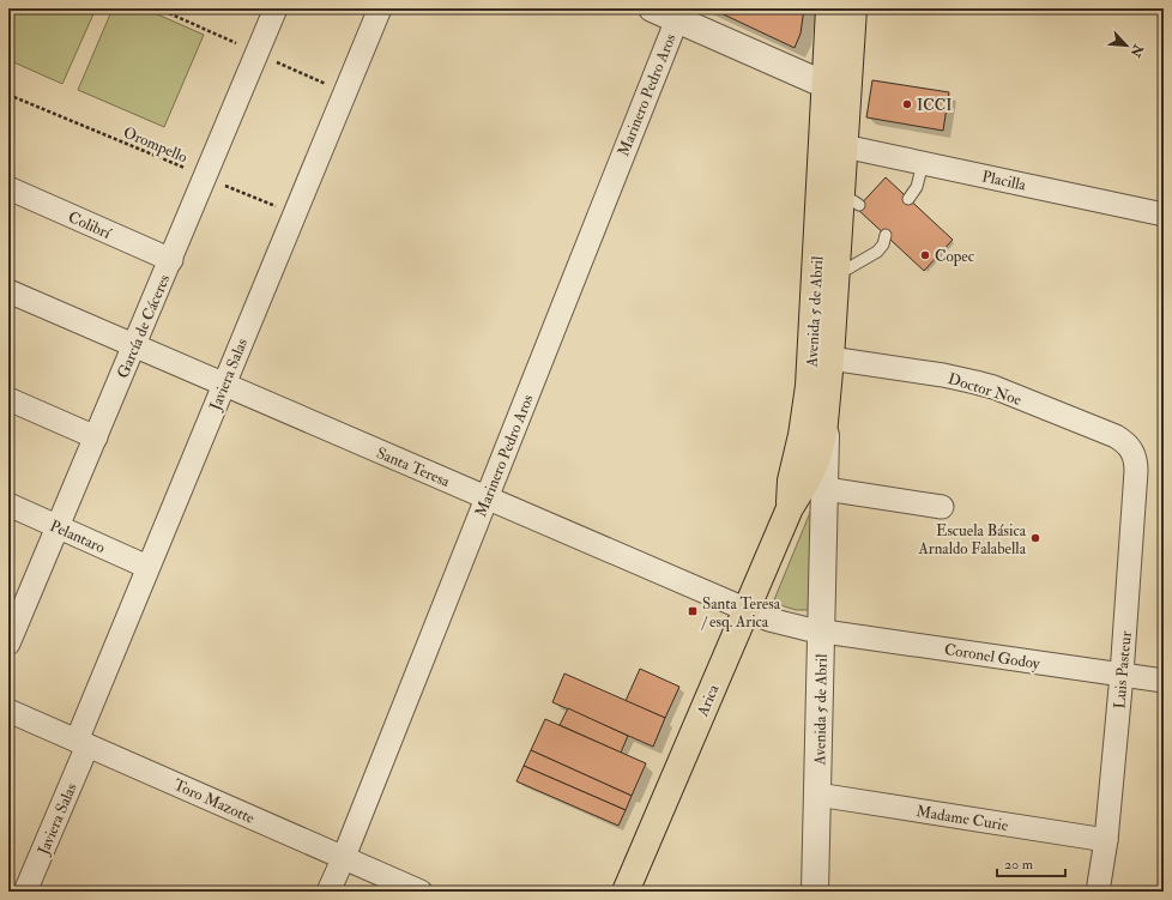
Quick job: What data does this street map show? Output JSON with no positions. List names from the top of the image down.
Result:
{
  "streets": {
    "main road": ["Avenida 5 de Abril", "Arica"],
    "street": [
      "Marinero Pedro Aros",
      "Placilla",
      "Colibrí",
      "García de Cáceres",
      "Javiera Salas",
      "Doctor Noe",
      "Santa Teresa",
      "Pelantaro",
      "Coronel Godoy",
      "Luis Pasteur",
      "Toro Mazotte",
      "Madame Curie"
    ],
    "path": ["Orompello"]
  },
  "crossings": [
    ["Marinero Pedro Aros", "Santa Teresa"],
    ["Marinero Pedro Aros", "Toro Mazotte"],
    ["Orompello", "García de Cáceres"],
    ["Orompello", "Javiera Salas"],
    ["Placilla", "Avenida 5 de Abril"],
    ["Colibrí", "García de Cáceres"],
    ["Avenida 5 de Abril", "Doctor Noe"],
    ["Avenida 5 de Abril", "Santa Teresa"],
    ["Avenida 5 de Abril", "Coronel Godoy"],
    ["Avenida 5 de Abril", "Arica"],
    ["Avenida 5 de Abril", "Madame Curie"],
    ["García de Cáceres", "Santa Teresa"],
    ["García de Cáceres", "Pelantaro"],
    ["Javiera Salas", "Santa Teresa"],
    ["Javiera Salas", "Pelantaro"],
    ["Javiera Salas", "Toro Mazotte"],
    ["Doctor Noe", "Luis Pasteur"],
    ["Santa Teresa", "Coronel Godoy"],
    ["Santa Teresa", "Arica"],
    ["Coronel Godoy", "Luis Pasteur"],
    ["Luis Pasteur", "Madame Curie"]
  ],
  "places": {
    "other": ["ICCI", "Copec", "Escuela Básica Arnaldo Falabella"],
    "transit": ["Santa Teresa / esq. Arica"]
  },
  "scale_bar": "20 m",
  "north": "bottom right"
}
